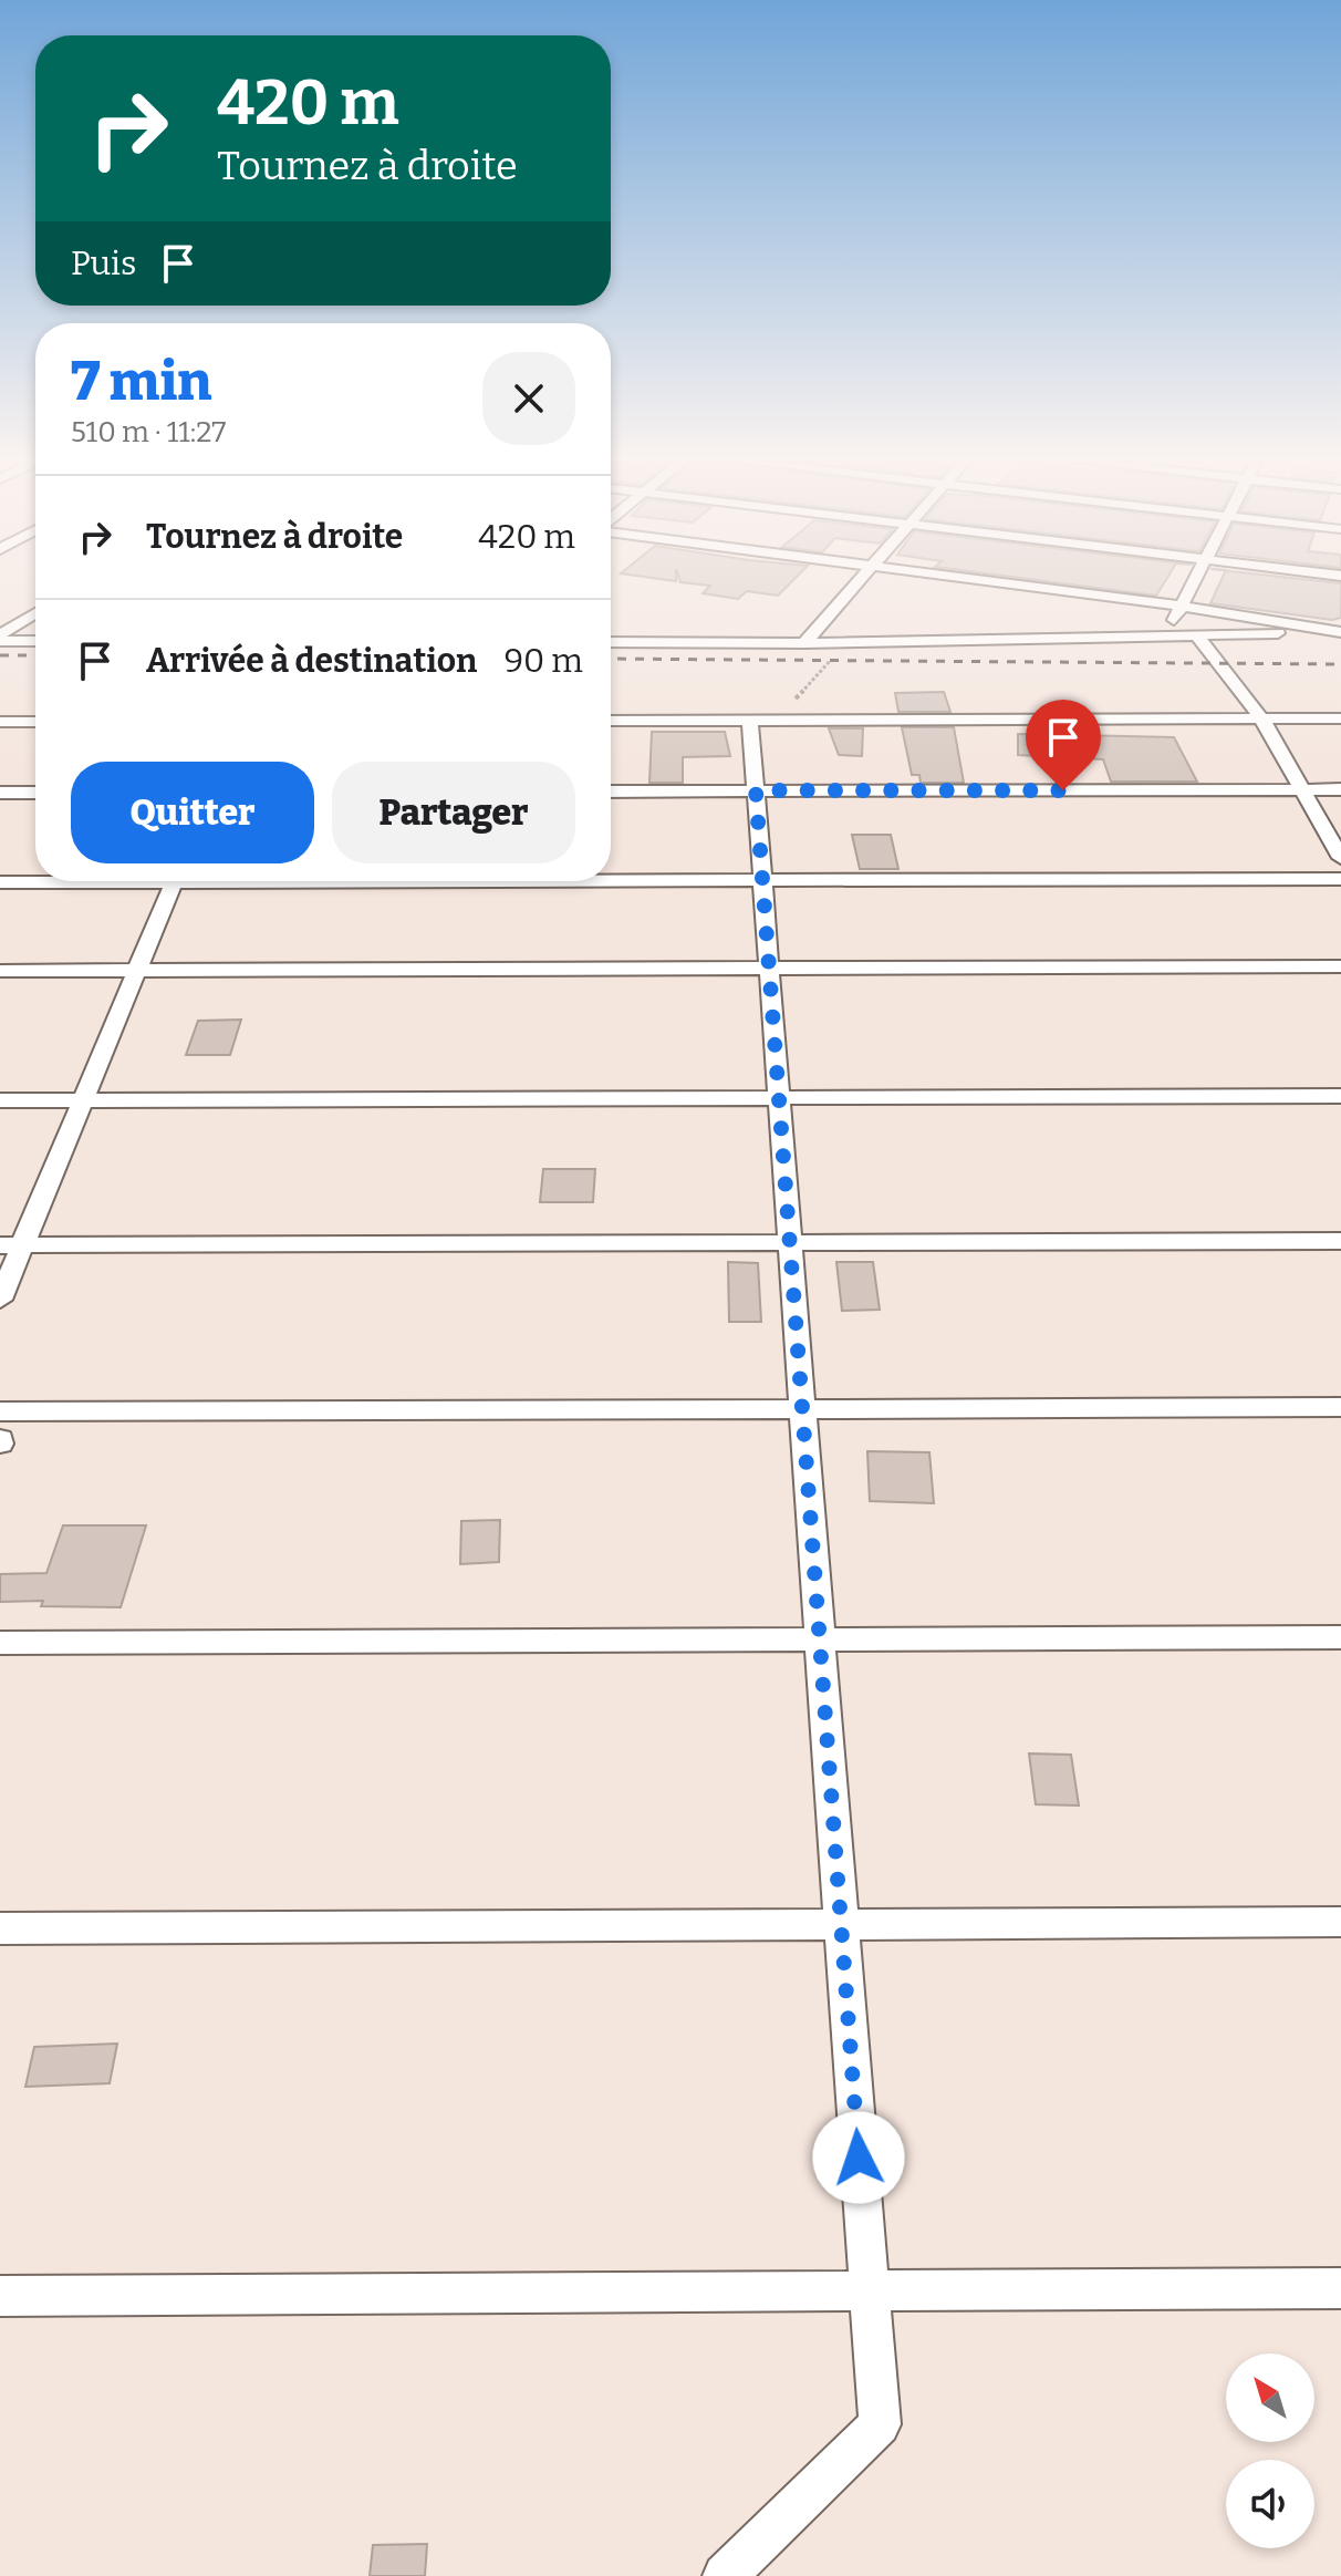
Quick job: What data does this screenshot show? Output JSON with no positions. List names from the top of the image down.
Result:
{
  "north": "top left",
  "page": {
    "turn": ["420 m", "Tournez à droite"],
    "then": "Puis",
    "heading": ["7 min", "510 m · 11:27"],
    "list": [
      {
        "name": "Tournez à droite",
        "value": "420 m"
      },
      {
        "name": "Arrivée à destination",
        "value": "90 m"
      }
    ],
    "buttons": ["Quitter", "Partager"]
  }
}
